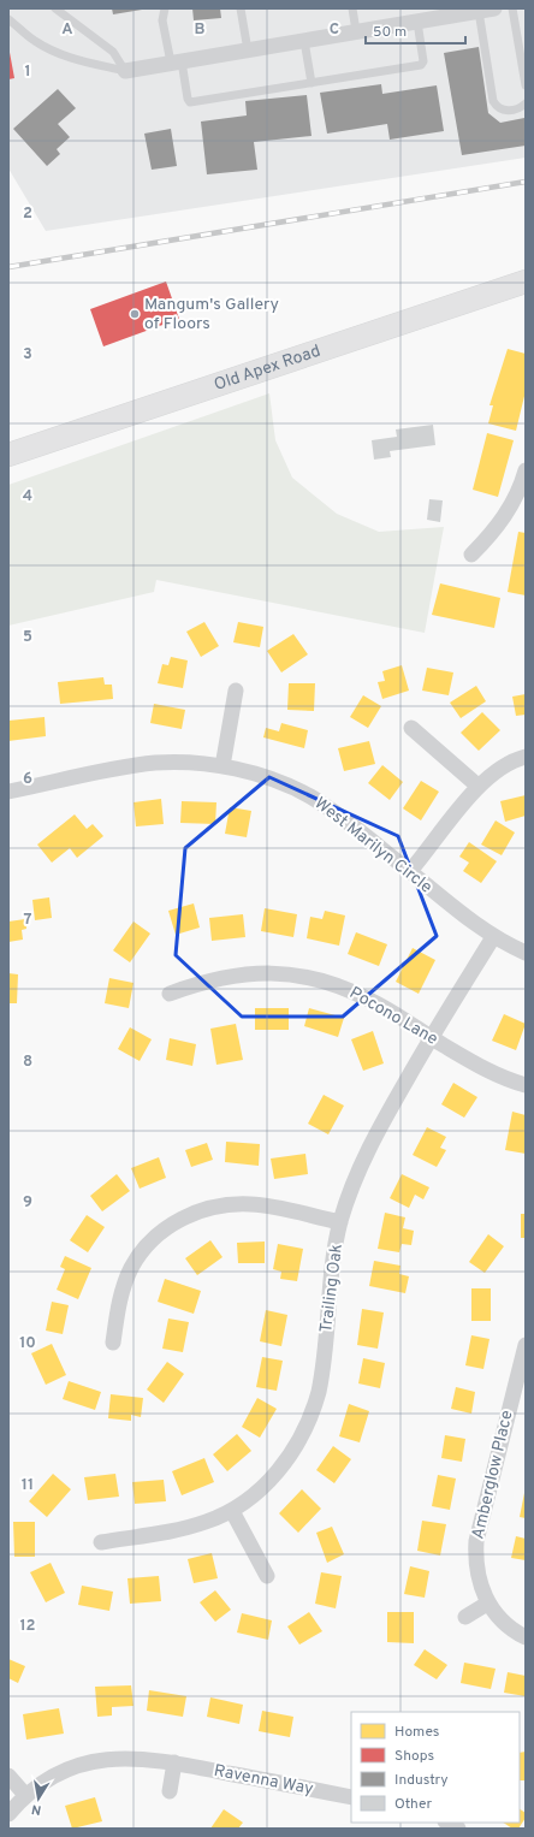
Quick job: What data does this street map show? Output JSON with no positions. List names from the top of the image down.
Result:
{
  "streets": {
    "main road": ["Old Apex Road"],
    "street": [
      "West Marilyn Circle",
      "Pocono Lane",
      "Trailing Oak",
      "Amberglow Place",
      "Ravenna Way"
    ]
  },
  "crossings": [
    ["West Marilyn Circle", "Trailing Oak"],
    ["Pocono Lane", "Trailing Oak"]
  ],
  "places": ["Mangum's Gallery of Floors"],
  "legend": [
    "Homes",
    "Shops",
    "Industry",
    "Other"
  ],
  "scale_bar": "50 m",
  "north": "bottom",
  "grid": {
    "columns": ["A", "B", "C"],
    "rows": [
      "1",
      "2",
      "3",
      "4",
      "5",
      "6",
      "7",
      "8",
      "9",
      "10",
      "11",
      "12"
    ]
  }
}
